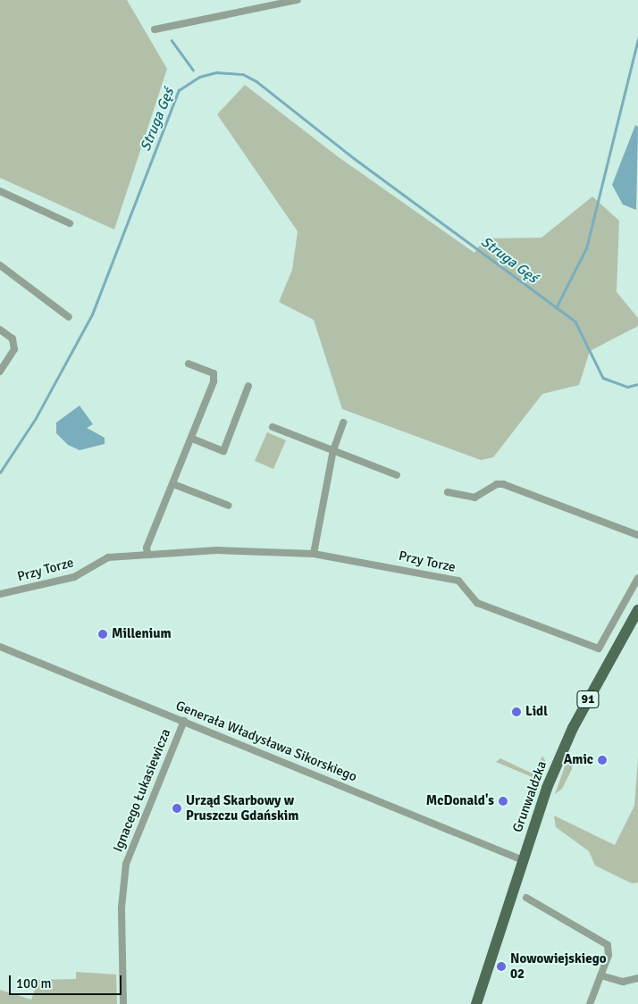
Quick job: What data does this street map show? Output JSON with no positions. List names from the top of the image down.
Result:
{
  "streets": {
    "main road": ["91", "Grunwaldzka"],
    "street": ["Przy Torze", "Generała Władysława Sikorskiego", "Ignacego Łukasiewicza"]
  },
  "crossings": [
    ["Generała Władysława Sikorskiego", "Ignacego Łukasiewicza"],
    ["Generała Władysława Sikorskiego", "Grunwaldzka"]
  ],
  "water": ["Struga Gęś"],
  "places": [
    "Millenium",
    "Lidl",
    "Amic",
    "McDonald's",
    "Urząd Skarbowy w Pruszczu Gdańskim",
    "Nowowiejskiego 02"
  ],
  "scale_bar": "100 m"
}
